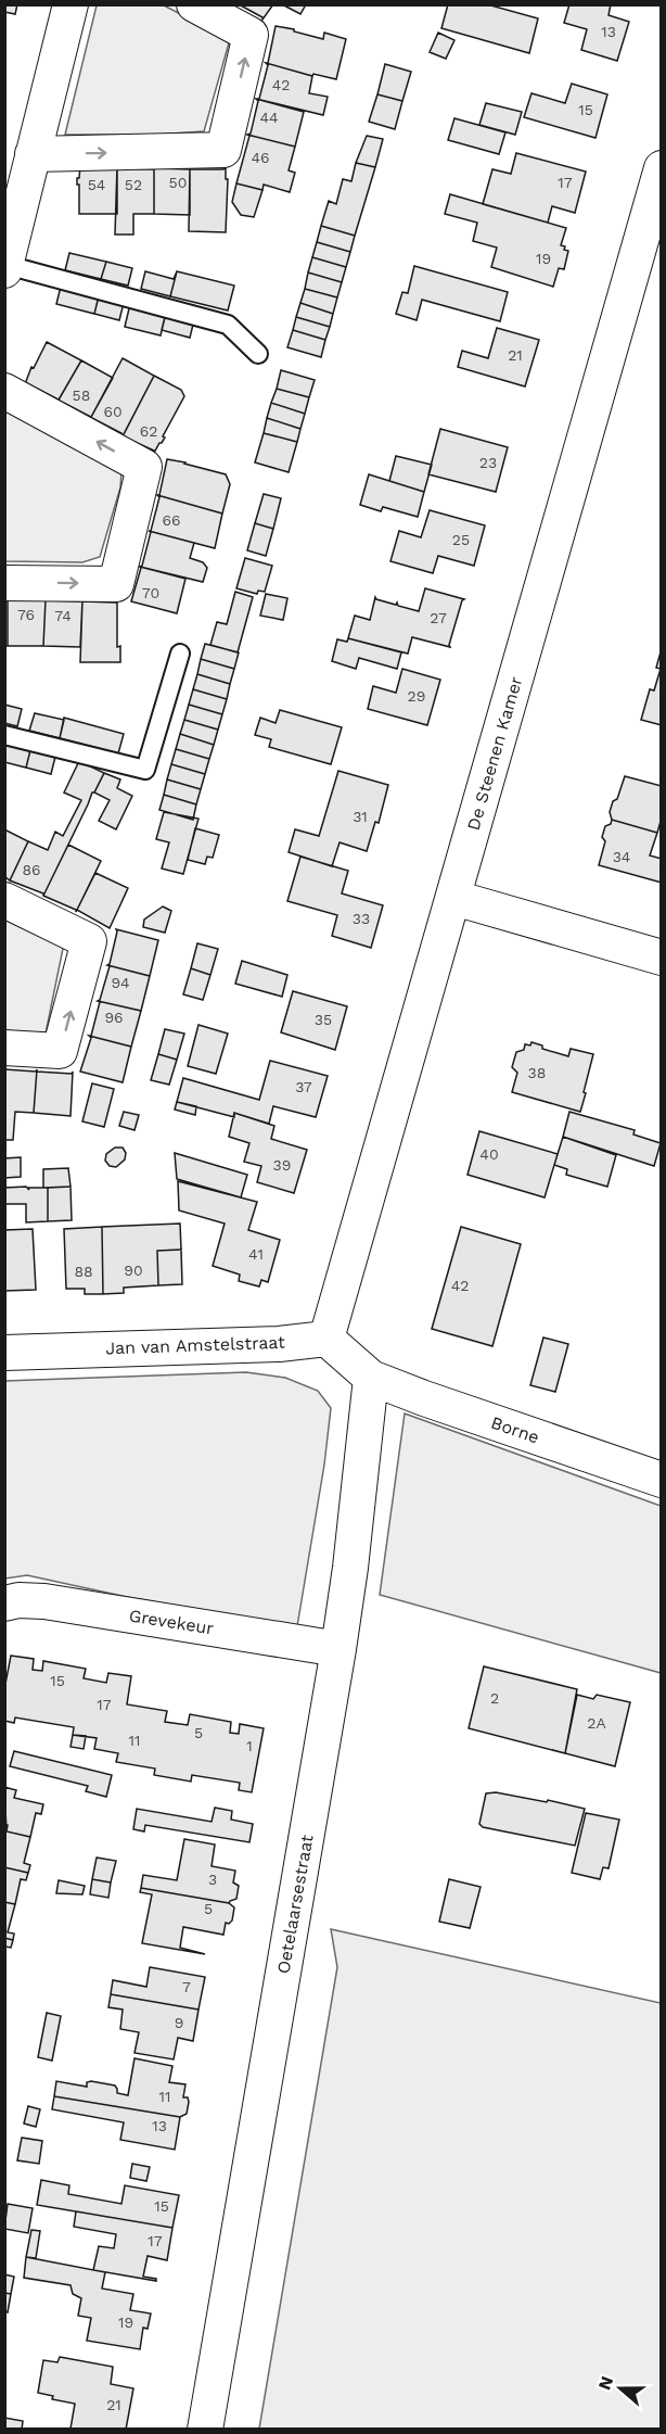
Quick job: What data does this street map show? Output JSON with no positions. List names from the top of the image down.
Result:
{
  "streets": {
    "street": [
      "De Steenen Kamer",
      "Jan van Amstelstraat",
      "Borne",
      "Grevekeur",
      "Oetelaarsestraat"
    ]
  },
  "crossings": [
    ["De Steenen Kamer", "Jan van Amstelstraat"],
    ["Borne", "Oetelaarsestraat"],
    ["Grevekeur", "Oetelaarsestraat"]
  ],
  "house_numbers": [
    "13",
    "42",
    "15",
    "44",
    "46",
    "50",
    "17",
    "54",
    "52",
    "19",
    "21",
    "58",
    "60",
    "62",
    "23",
    "66",
    "25",
    "70",
    "76",
    "74",
    "27",
    "29",
    "31",
    "34",
    "86",
    "33",
    "94",
    "96",
    "35",
    "38",
    "37",
    "40",
    "39",
    "41",
    "90",
    "88",
    "42",
    "15",
    "2",
    "17",
    "2A",
    "5",
    "11",
    "1",
    "3",
    "5",
    "7",
    "9",
    "11",
    "13",
    "15",
    "17",
    "19",
    "21"
  ],
  "north": "left"
}
